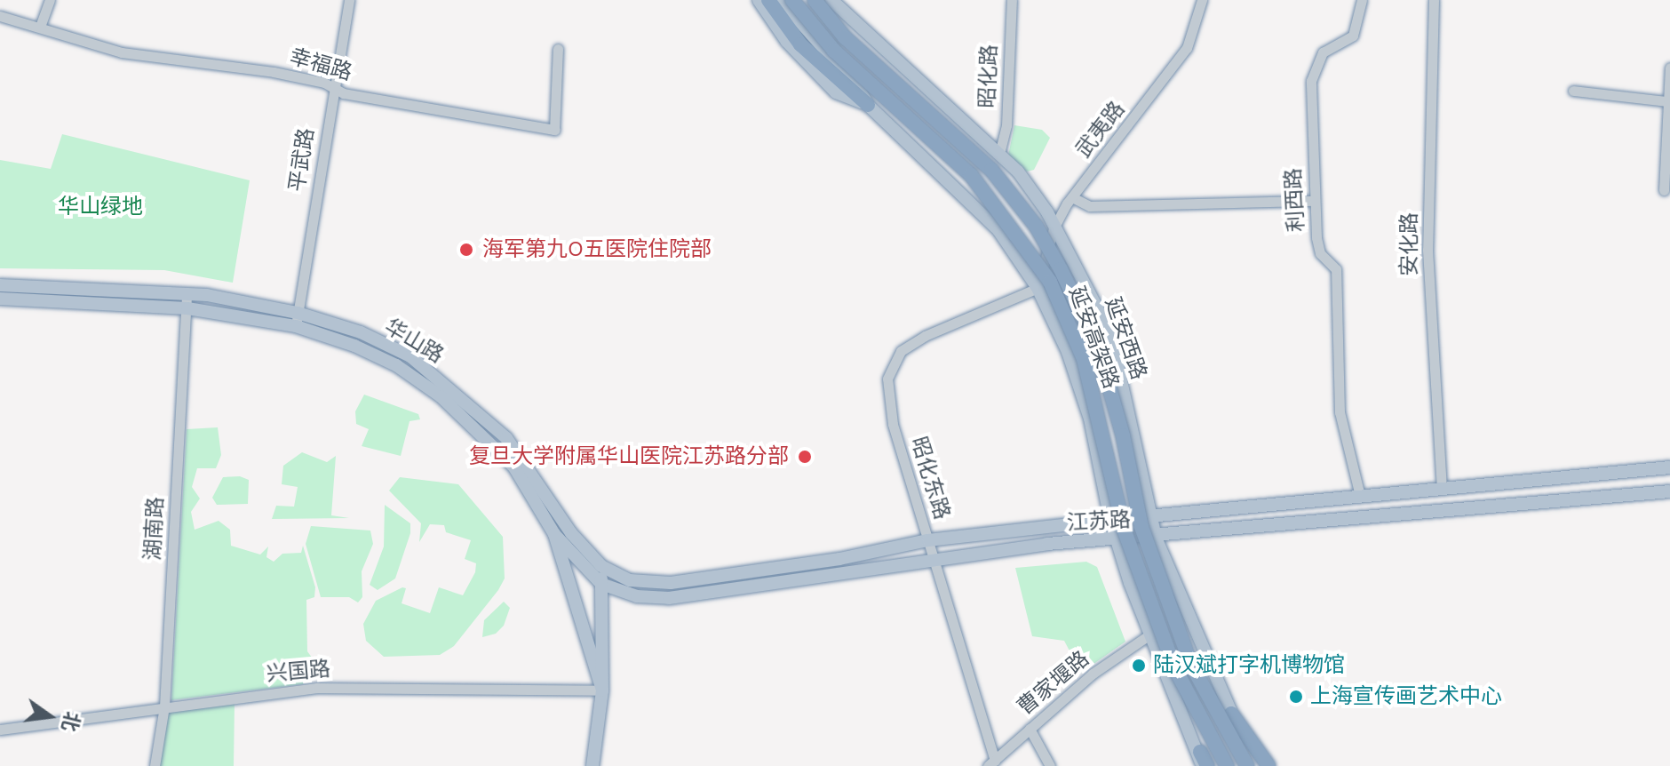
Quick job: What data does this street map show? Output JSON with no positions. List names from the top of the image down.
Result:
{
  "streets": {
    "highway": ["延安高架路"],
    "main road": ["延安西路", "华山路", "江苏路"],
    "street": [
      "幸福路",
      "昭化路",
      "武夷路",
      "平武路",
      "利西路",
      "安化路",
      "昭化东路",
      "湖南路",
      "兴国路",
      "曹家堰路"
    ]
  },
  "crossings": [
    ["幸福路", "平武路"],
    ["昭化路", "延安西路"],
    ["武夷路", "延安西路"],
    ["武夷路", "昭化东路"],
    ["平武路", "华山路"],
    ["利西路", "江苏路"],
    ["安化路", "江苏路"],
    ["延安西路", "江苏路"],
    ["华山路", "江苏路"],
    ["华山路", "湖南路"],
    ["华山路", "兴国路"],
    ["昭化东路", "江苏路"],
    ["昭化东路", "曹家堰路"],
    ["湖南路", "兴国路"]
  ],
  "parks": ["华山绿地"],
  "places": [
    "海军第九O五医院住院部",
    "复旦大学附属华山医院江苏路分部",
    "陆汉斌打字机博物馆",
    "上海宣传画艺术中心"
  ],
  "north": "right"
}
